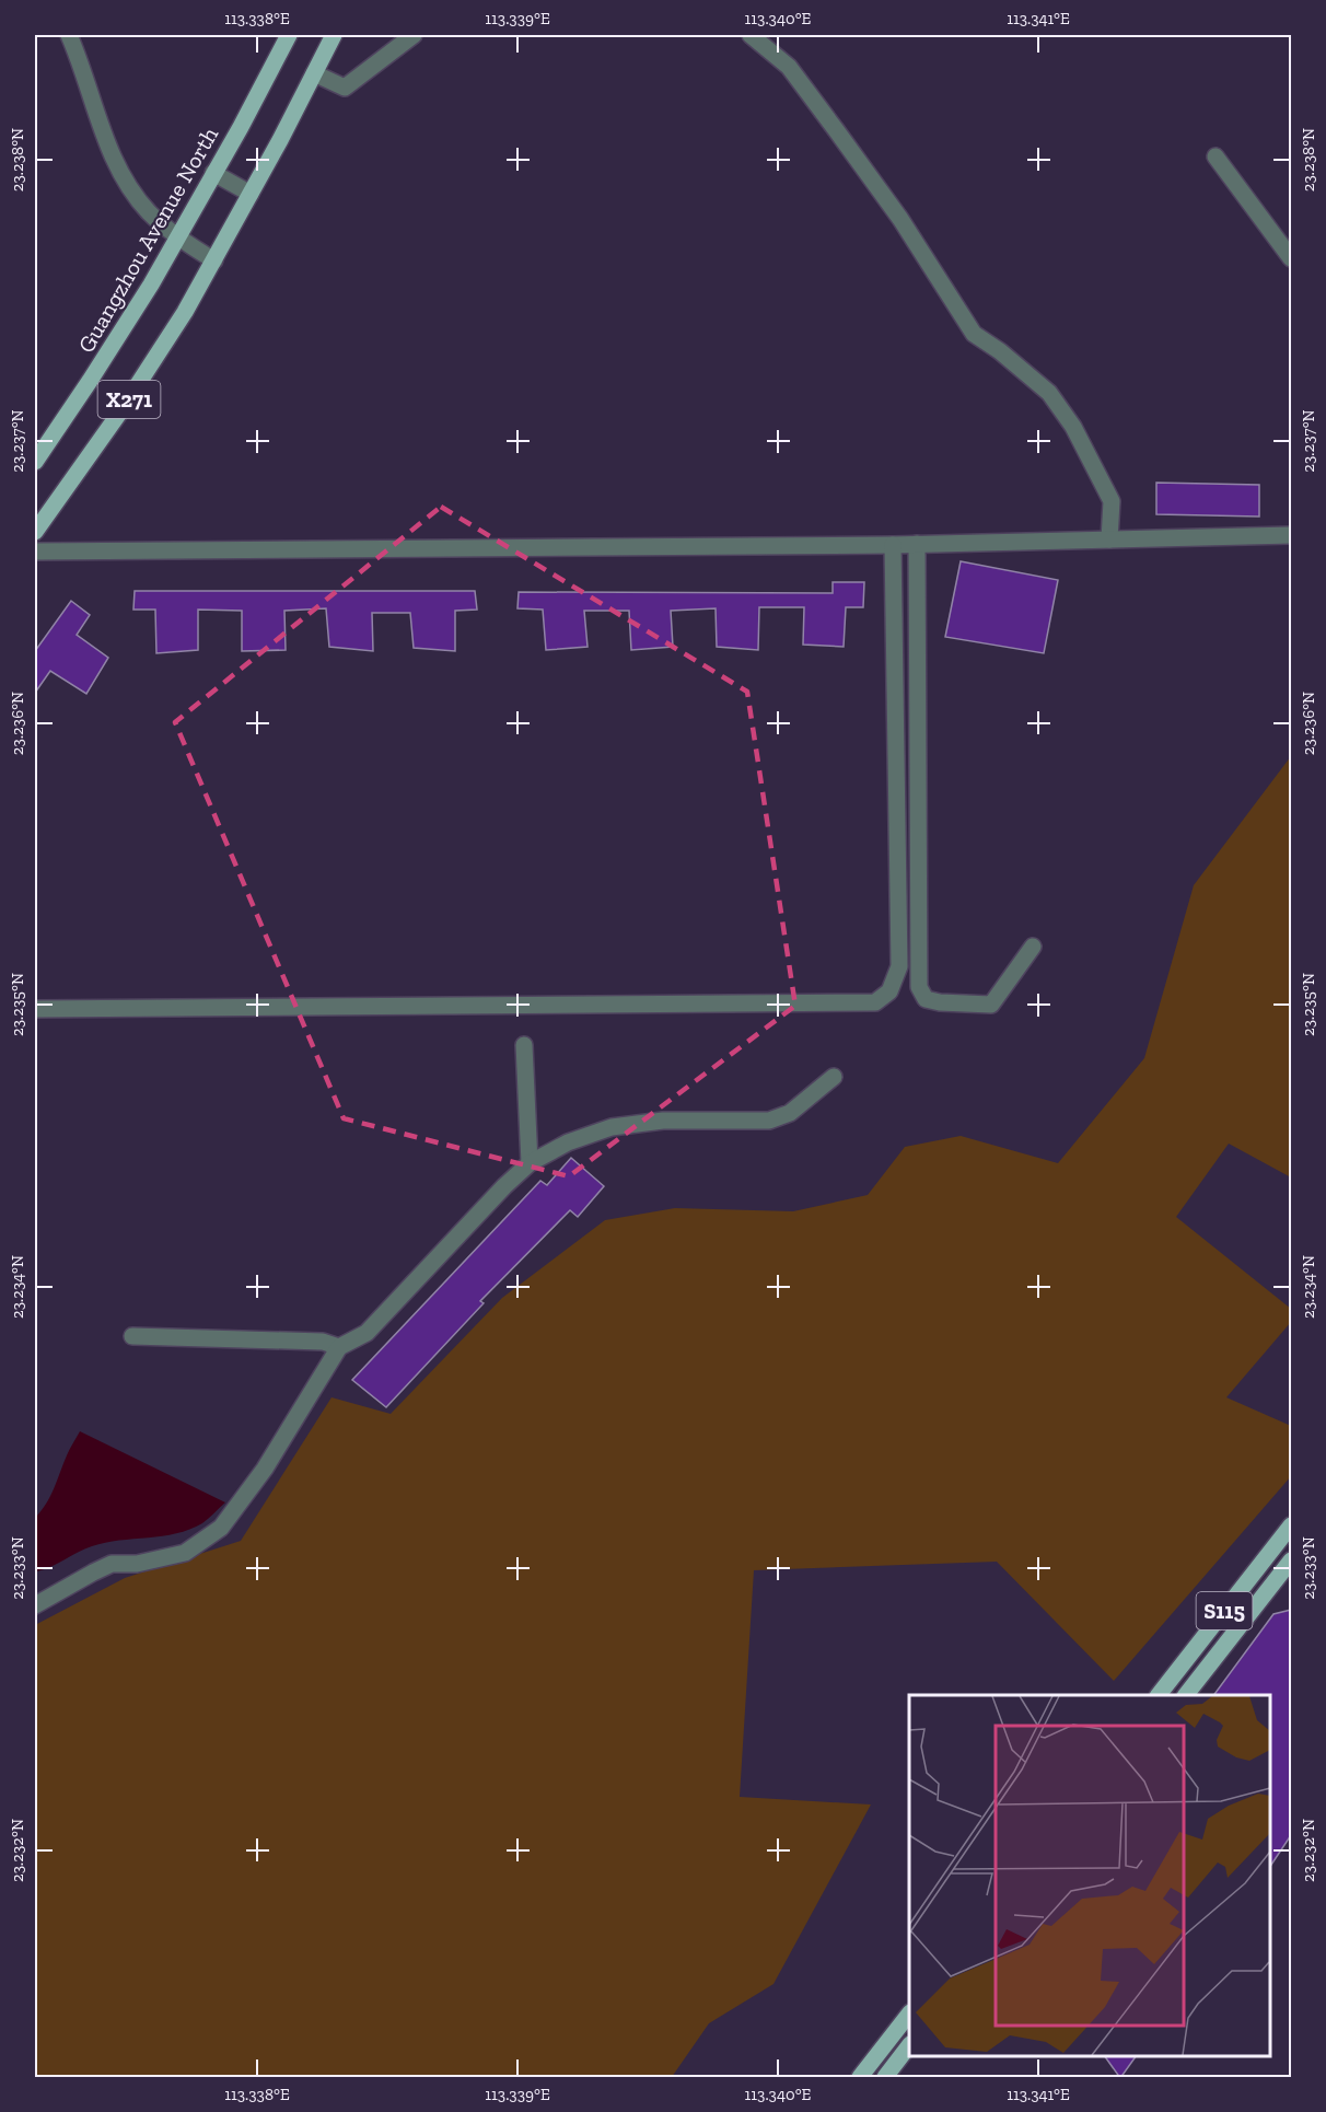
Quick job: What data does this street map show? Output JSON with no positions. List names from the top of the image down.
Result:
{
  "streets": {
    "main road": ["Guangzhou Avenue North", "X271", "S115"]
  },
  "coordinates": [
    "113.338°E",
    "113.339°E",
    "113.340°E",
    "113.341°E",
    "23.238°N",
    "23.237°N",
    "23.236°N",
    "23.235°N",
    "23.234°N",
    "23.233°N",
    "23.232°N"
  ]
}
